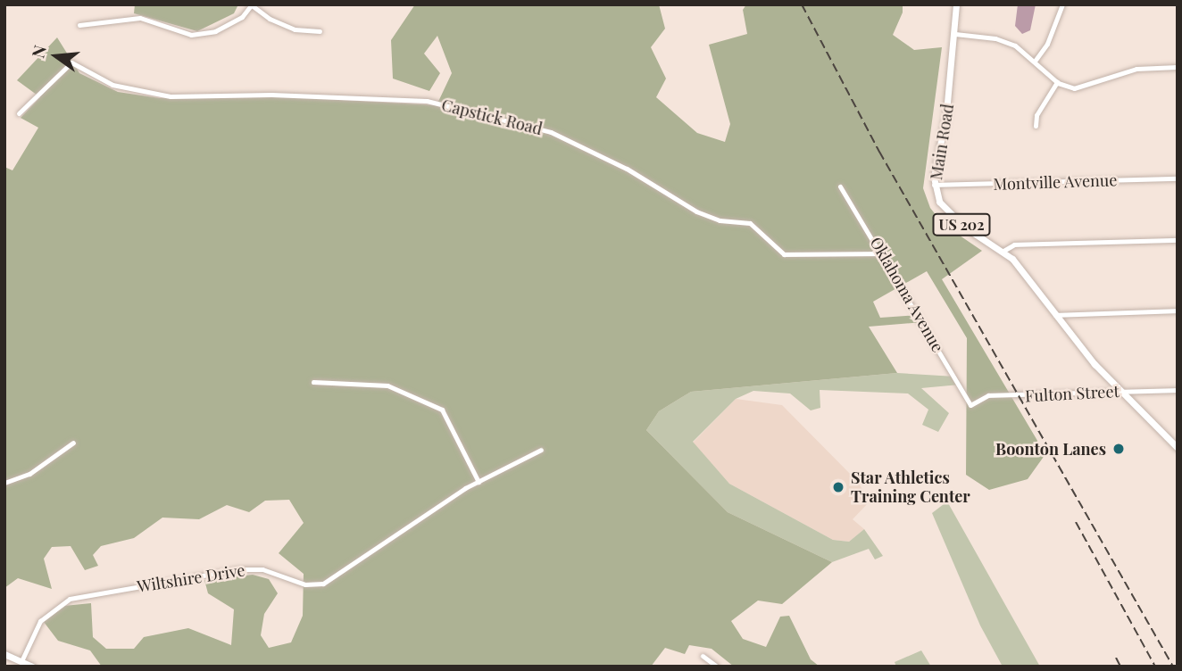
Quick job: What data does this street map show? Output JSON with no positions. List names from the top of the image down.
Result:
{
  "streets": {
    "main road": ["Main Road", "US 202"],
    "street": [
      "Capstick Road",
      "Montville Avenue",
      "Oklahoma Avenue",
      "Fulton Street",
      "Wiltshire Drive"
    ]
  },
  "crossings": [
    ["Capstick Road", "Oklahoma Avenue"],
    ["Main Road", "Montville Avenue"],
    ["Main Road", "US 202"],
    ["Main Road", "Fulton Street"],
    ["US 202", "Fulton Street"],
    ["Oklahoma Avenue", "Fulton Street"]
  ],
  "places": ["Boonton Lanes", "Star Athletics Training Center"],
  "north": "left"
}
